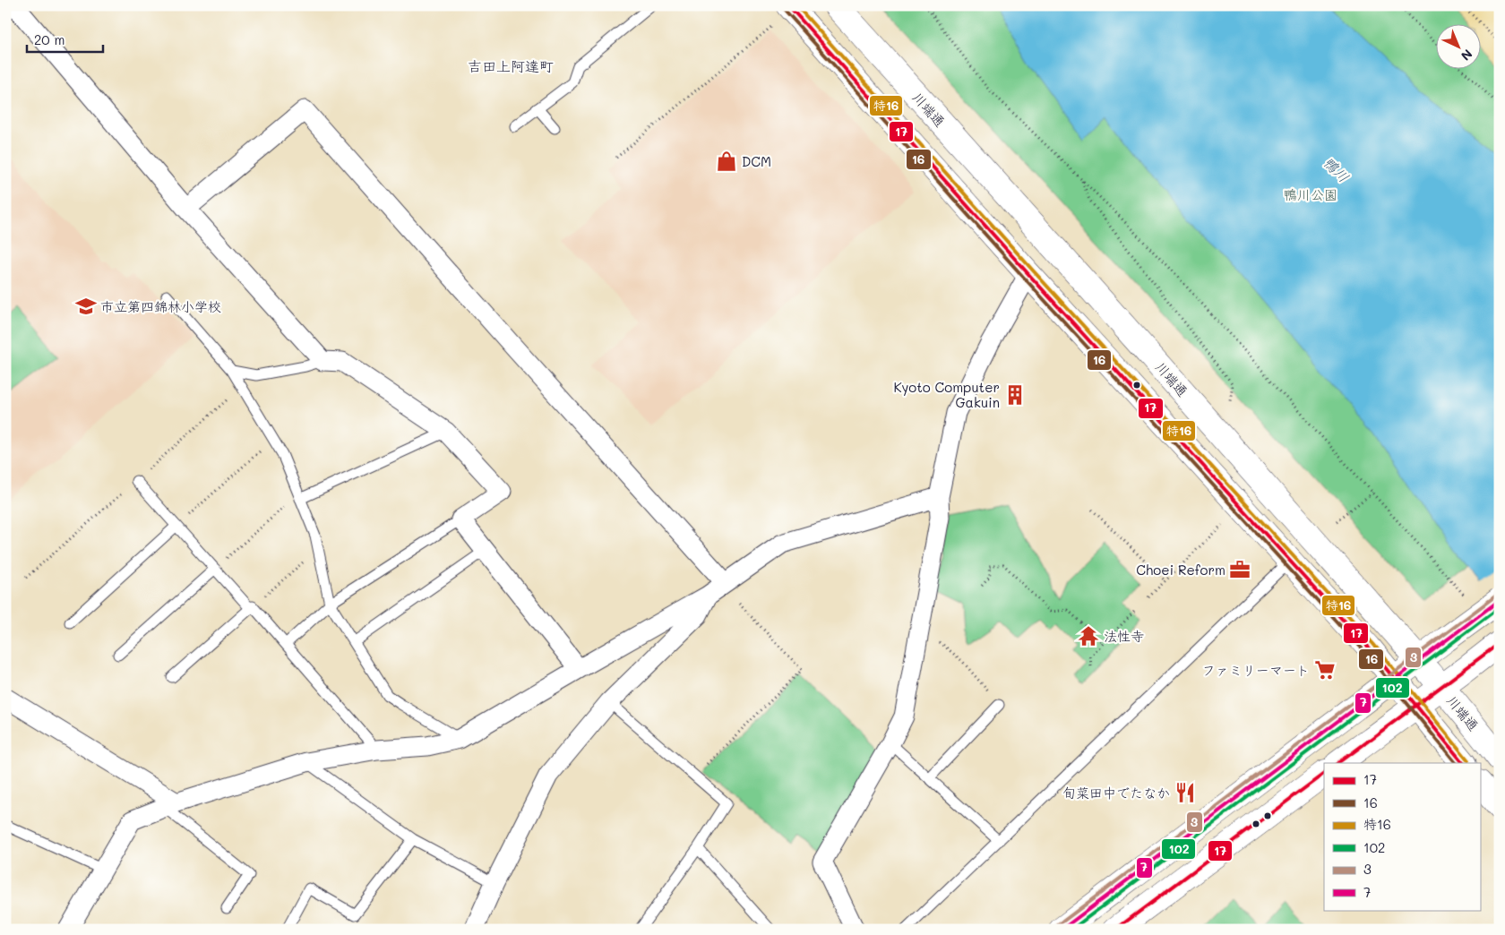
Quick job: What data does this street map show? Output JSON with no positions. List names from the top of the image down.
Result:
{
  "streets": {
    "street": ["川端通"]
  },
  "districts": ["吉田上阿達町"],
  "water": ["鴨川"],
  "parks": ["鴨川公園"],
  "places": {
    "shop": ["DCM"],
    "school or university": ["市立第四錦林小学校"],
    "building": ["Kyoto Computer Gakuin"],
    "office": ["Choei Reform"],
    "temple": ["法性寺"],
    "supermarket": ["ファミリーマート"],
    "restaurant": ["旬菜田中でたなか"]
  },
  "lines": [
    "transit line 17",
    "transit line 特16",
    "transit line 16",
    "transit line 3",
    "transit line 7",
    "transit line 102"
  ],
  "legend": [
    "17",
    "16",
    "特16",
    "102",
    "3",
    "7"
  ],
  "scale_bar": "20 m",
  "north": "bottom right"
}
